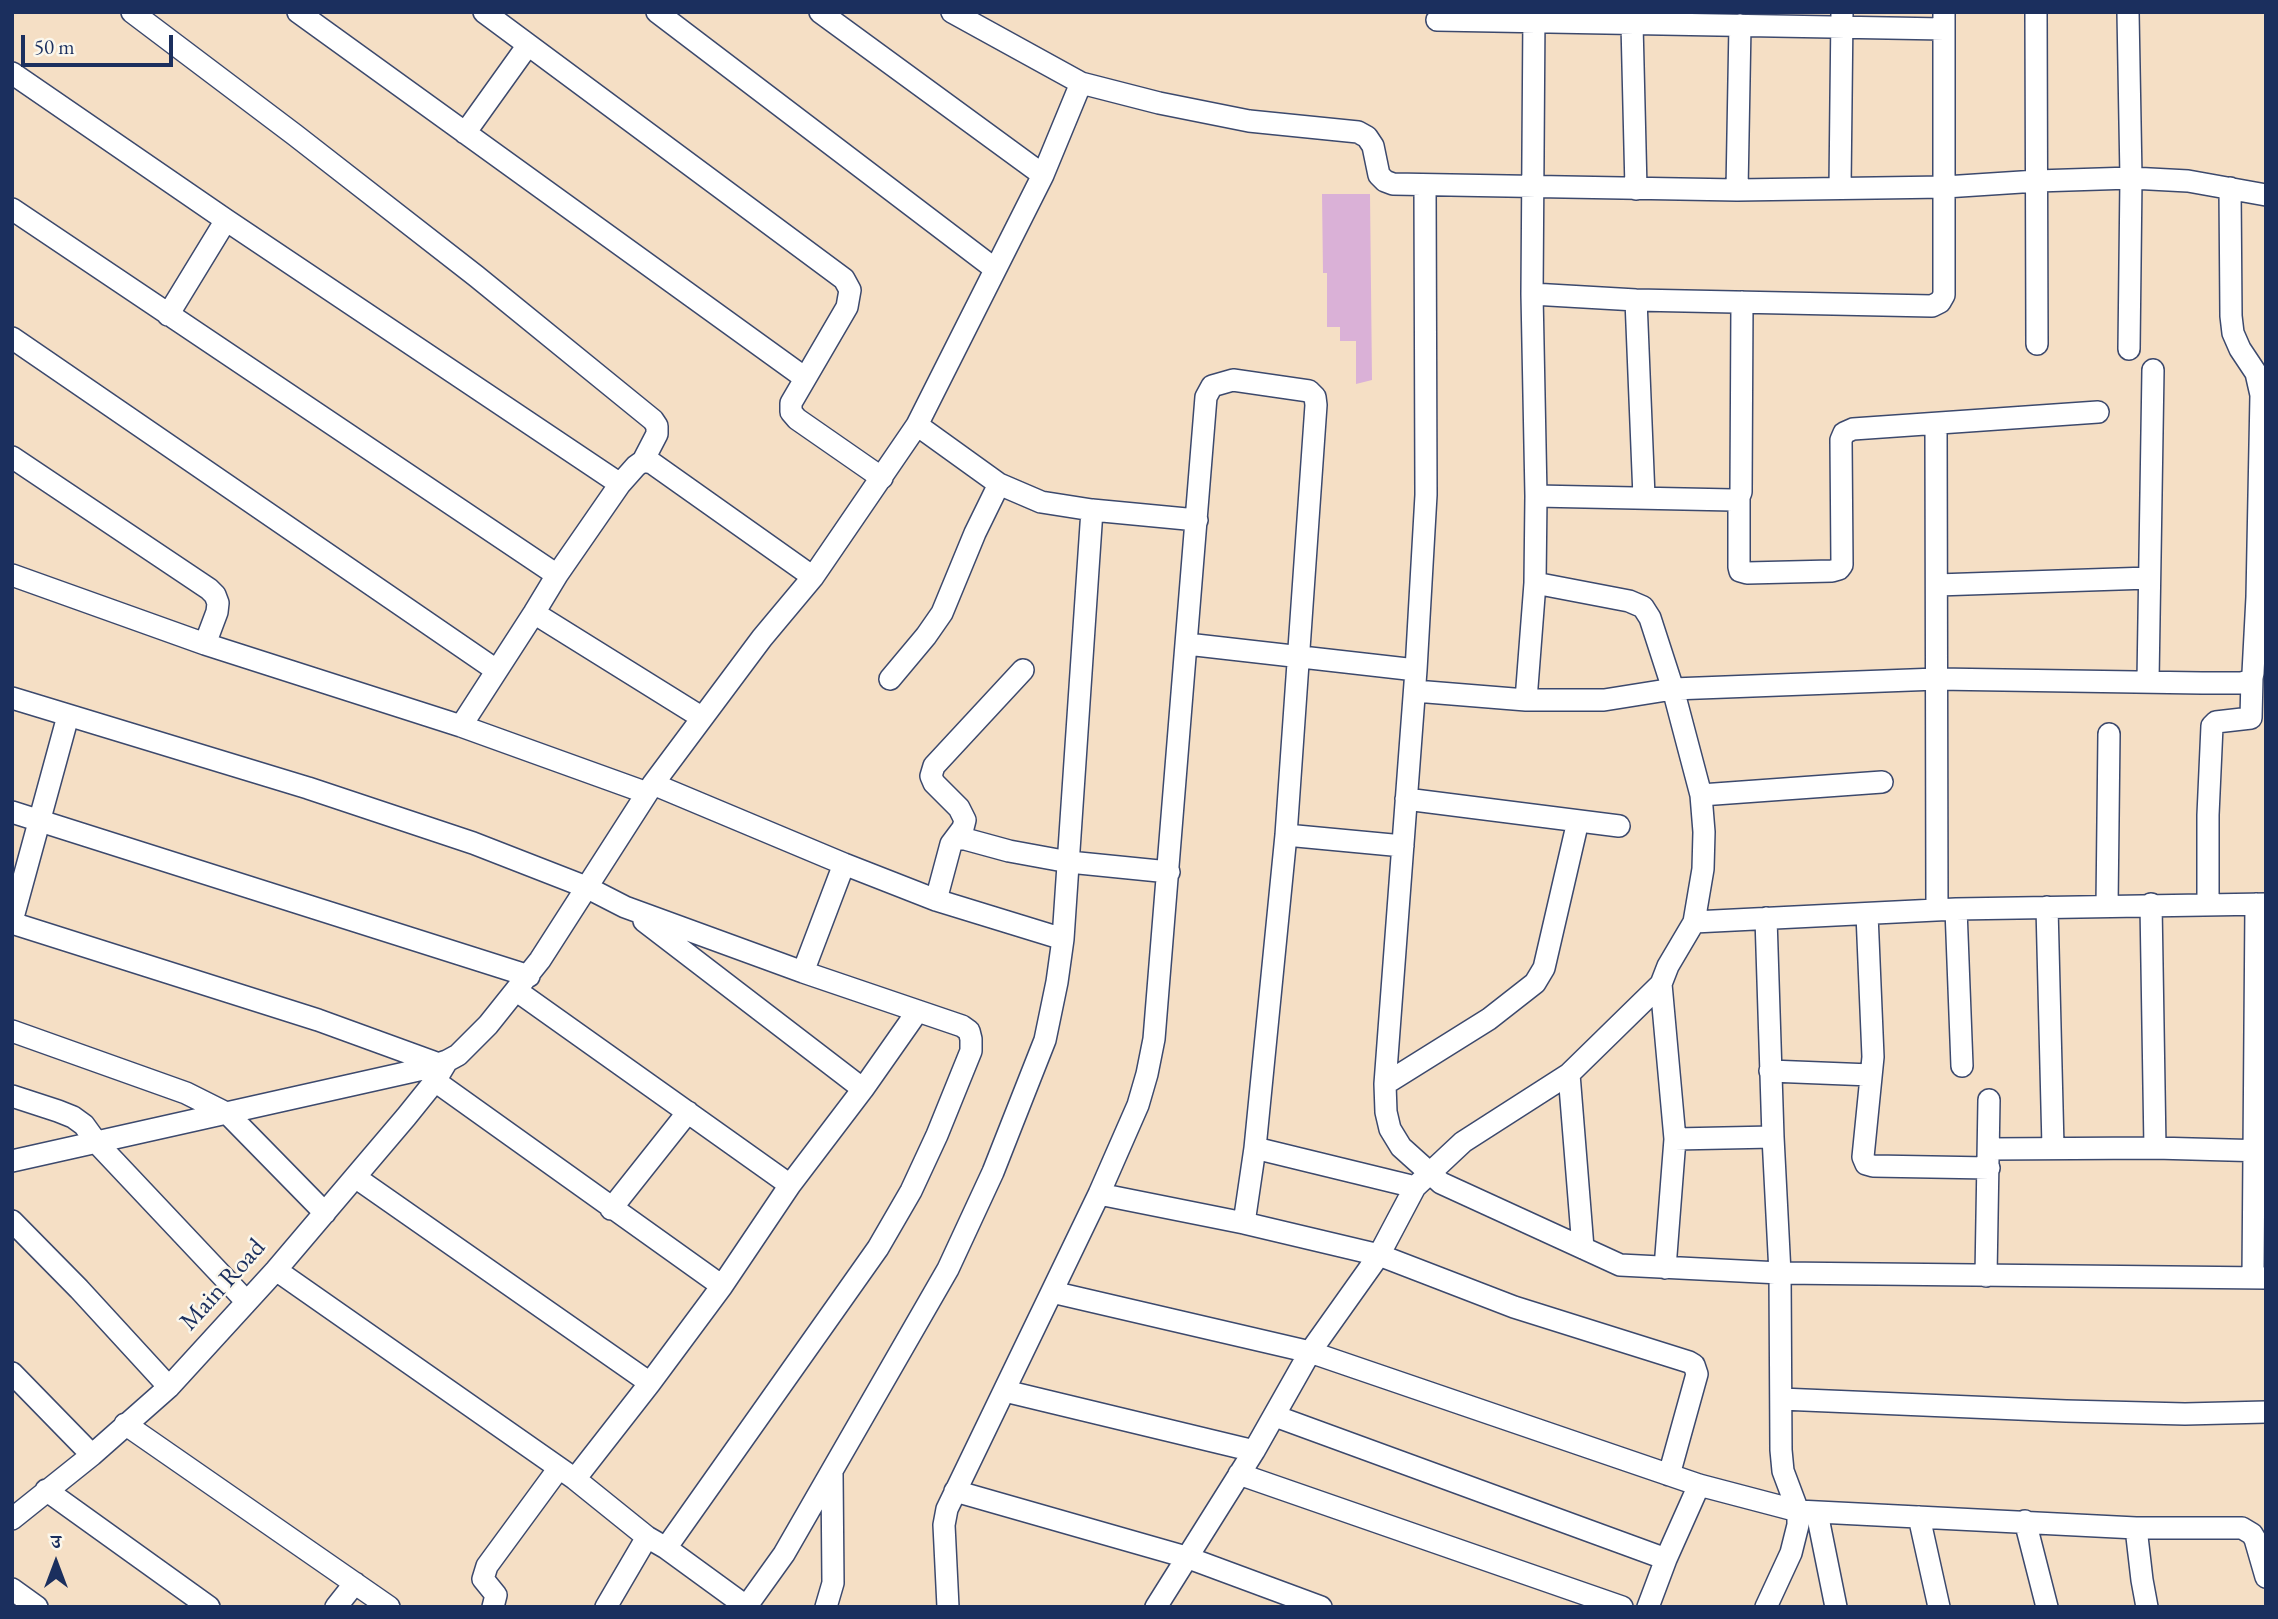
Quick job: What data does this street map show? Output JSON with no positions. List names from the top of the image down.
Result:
{
  "streets": {
    "street": ["Main Road"]
  },
  "scale_bar": "50 m",
  "north": "top"
}
